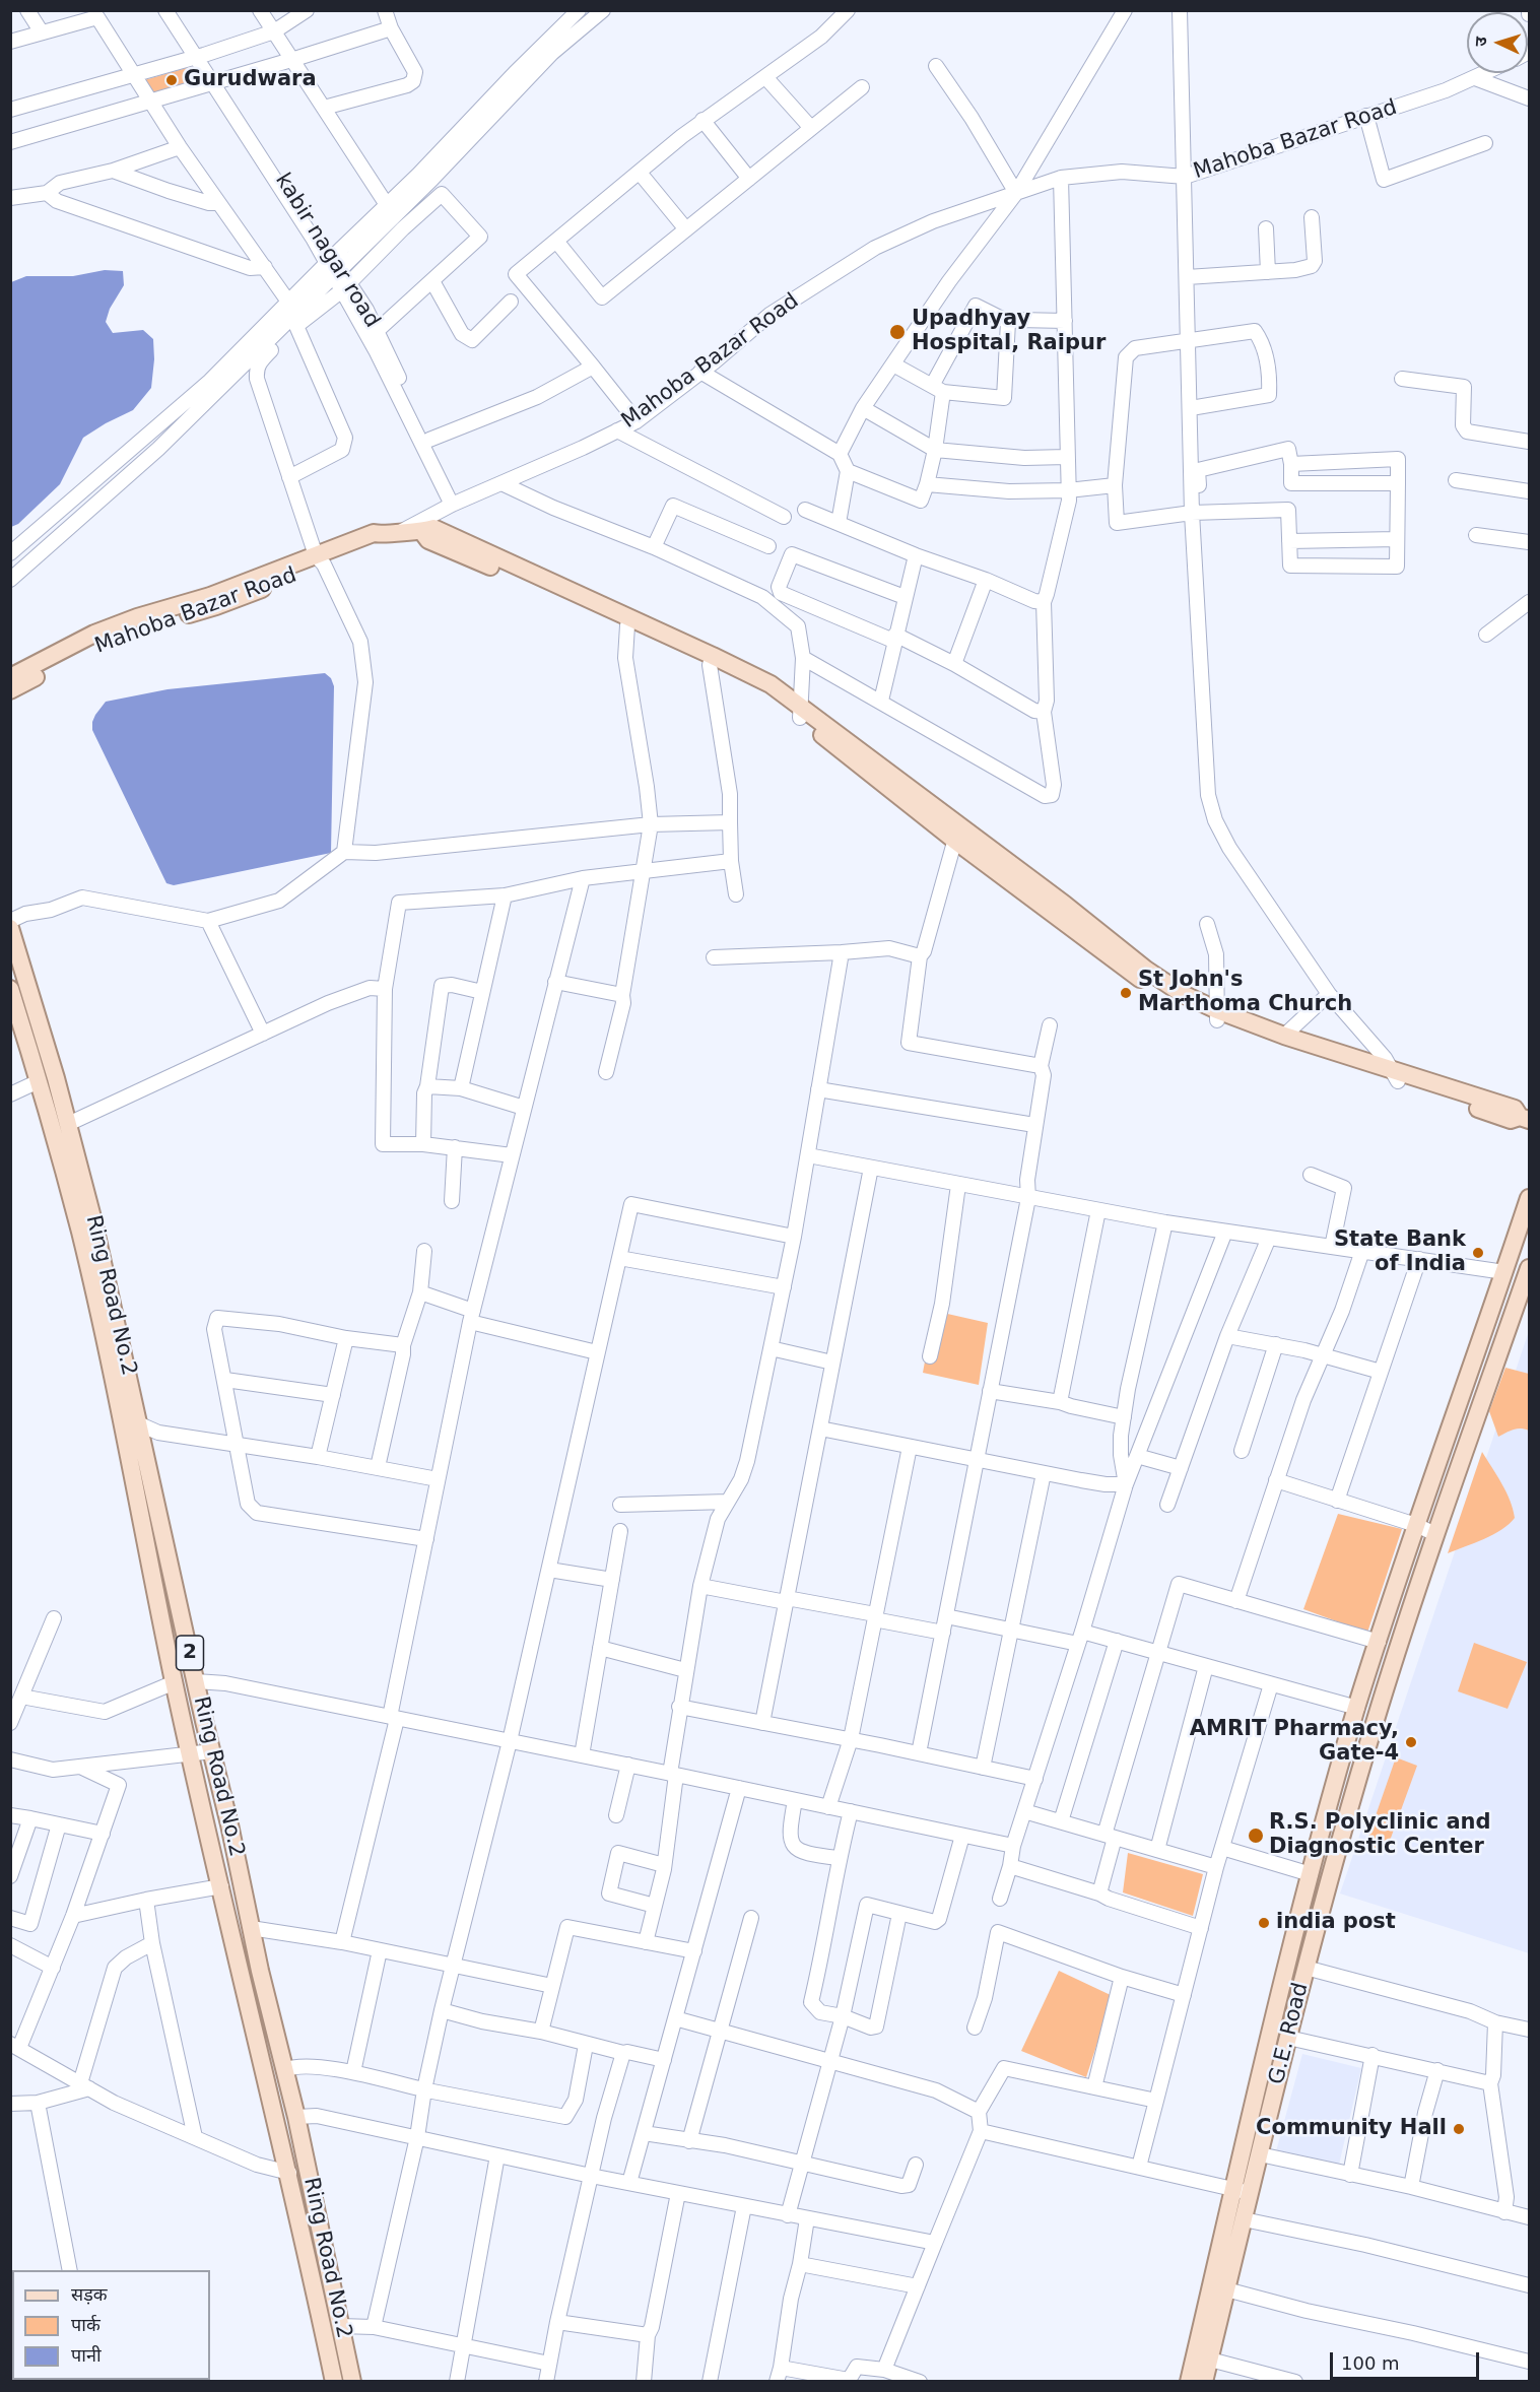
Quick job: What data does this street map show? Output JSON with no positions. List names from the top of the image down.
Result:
{
  "streets": {
    "main road": [
      "Mahoba Bazar Road",
      "Ring Road No.2",
      "2",
      "G.E. Road"
    ],
    "street": ["kabir nagar road"]
  },
  "crossings": [
    ["Mahoba Bazar Road", "kabir nagar road"]
  ],
  "places": [
    "Gurudwara",
    "Upadhyay Hospital, Raipur",
    "St John's Marthoma Church",
    "State Bank of India",
    "AMRIT Pharmacy, Gate-4",
    "R.S. Polyclinic and Diagnostic Center",
    "india post",
    "Community Hall"
  ],
  "legend": ["सड़क", "पार्क", "पानी"],
  "scale_bar": "100 m",
  "north": "left"
}
